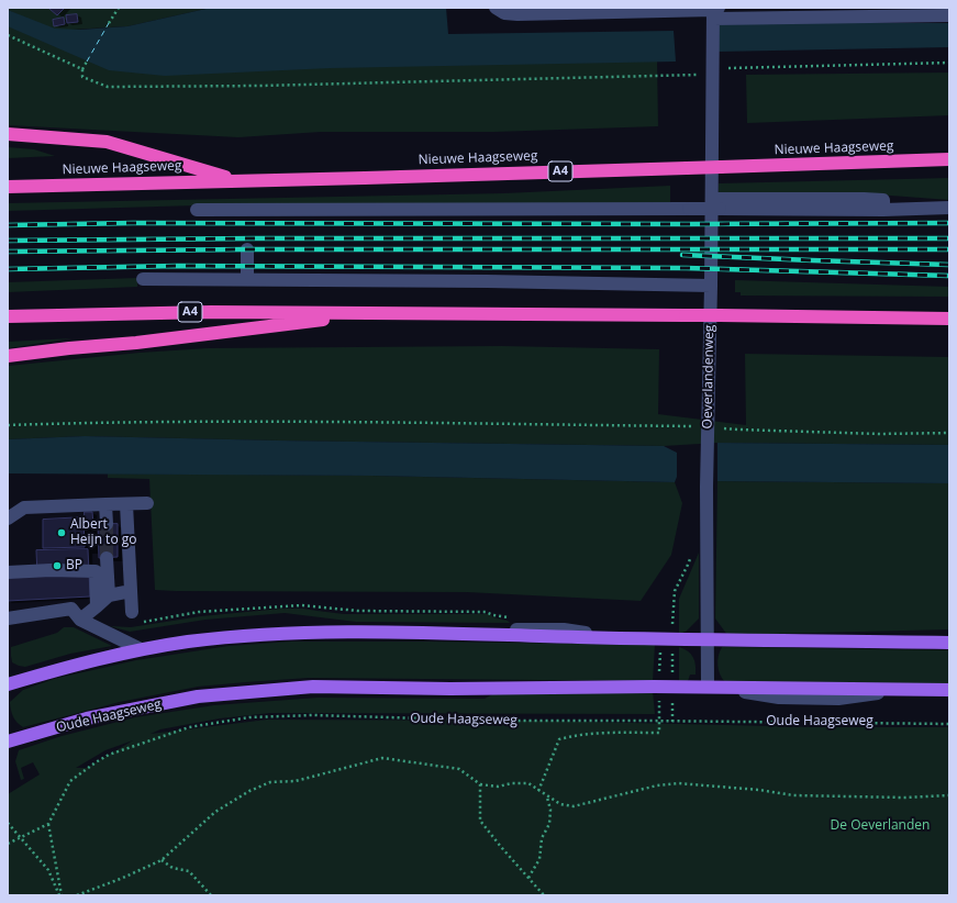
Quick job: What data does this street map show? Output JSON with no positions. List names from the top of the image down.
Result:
{
  "streets": {
    "highway": ["Nieuwe Haagseweg", "A4"],
    "main road": ["Oude Haagseweg"],
    "street": ["Oeverlandenweg"]
  },
  "crossings": [
    ["Nieuwe Haagseweg", "A4"],
    ["Oeverlandenweg", "Oude Haagseweg"]
  ],
  "parks": ["De Oeverlanden"],
  "places": ["Albert Heijn to go", "BP"]
}
